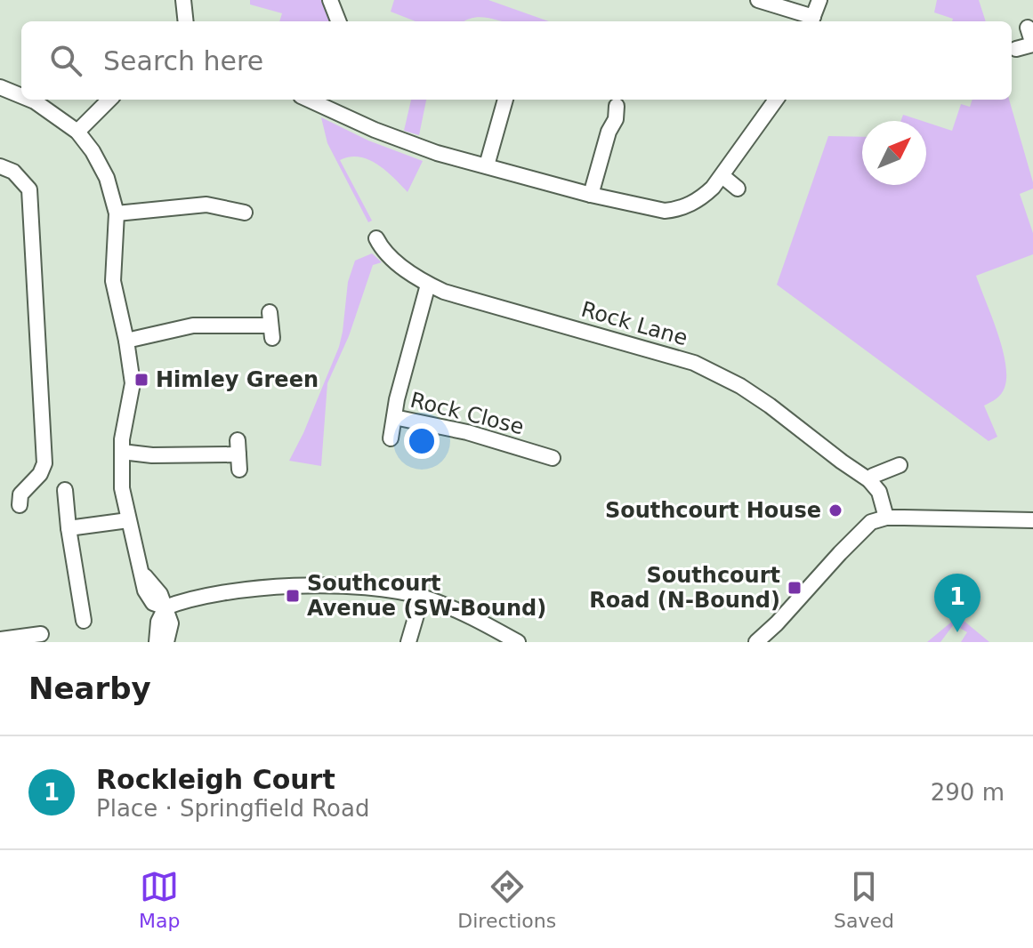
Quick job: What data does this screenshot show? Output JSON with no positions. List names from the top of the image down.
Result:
{
  "streets": {
    "street": ["Rock Lane", "Rock Close"]
  },
  "crossings": [
    ["Rock Lane", "Rock Close"]
  ],
  "places": {
    "transit": ["Himley Green", "Southcourt Road (N-Bound)", "Southcourt Avenue (SW-Bound)"],
    "other": ["Southcourt House"]
  },
  "north": "top right",
  "page": {
    "search": "Search here",
    "pins": "1",
    "heading": "Nearby",
    "list": [
      {
        "mark": "1",
        "name": "Rockleigh Court",
        "note": "Place · Springfield Road",
        "value": "290 m"
      }
    ],
    "nav": ["Map", "Directions", "Saved"]
  }
}
